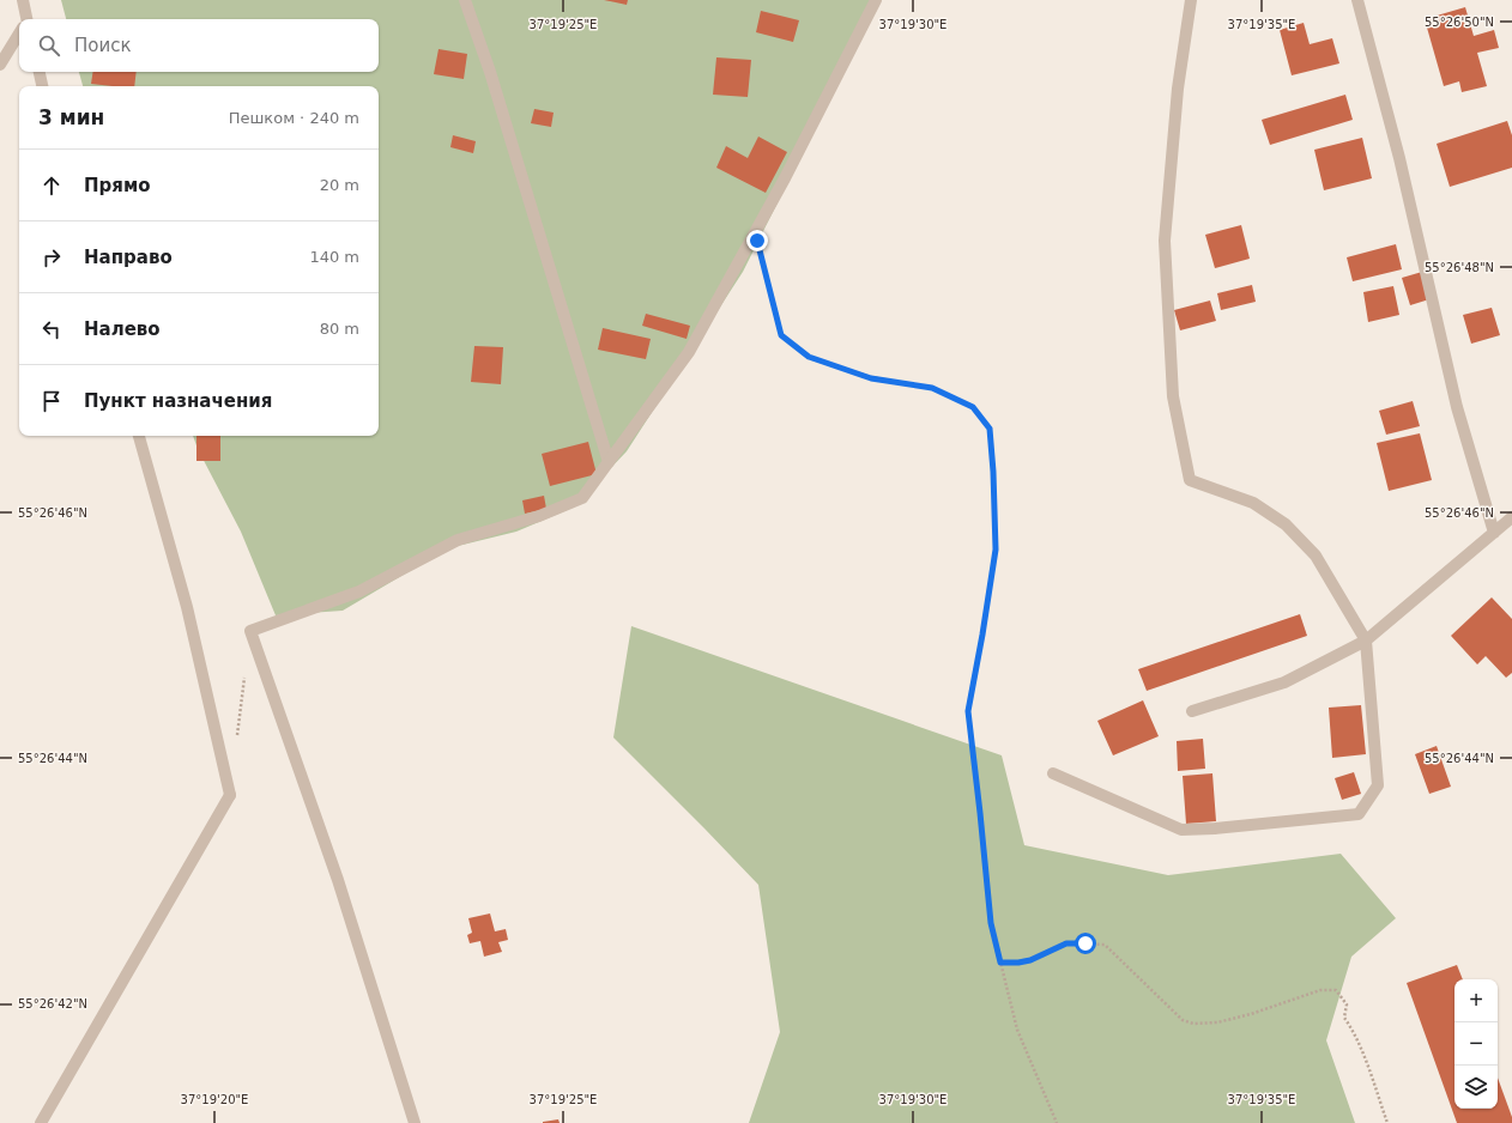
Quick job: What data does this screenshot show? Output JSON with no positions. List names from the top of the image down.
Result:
{
  "page": {
    "search": "Поиск",
    "heading": ["3 мин", "Пешком · 240 m"],
    "list": [
      ["Прямо", "20 m"],
      ["Направо", "140 m"],
      ["Налево", "80 m"],
      "Пункт назначения"
    ],
    "map_buttons": ["+", "−"]
  },
  "coordinates": [
    "55°26'50\"N",
    "37°19'25\"E",
    "37°19'30\"E",
    "37°19'35\"E",
    "55°26'48\"N",
    "55°26'46\"N",
    "55°26'44\"N",
    "55°26'42\"N",
    "37°19'20\"E"
  ]
}
